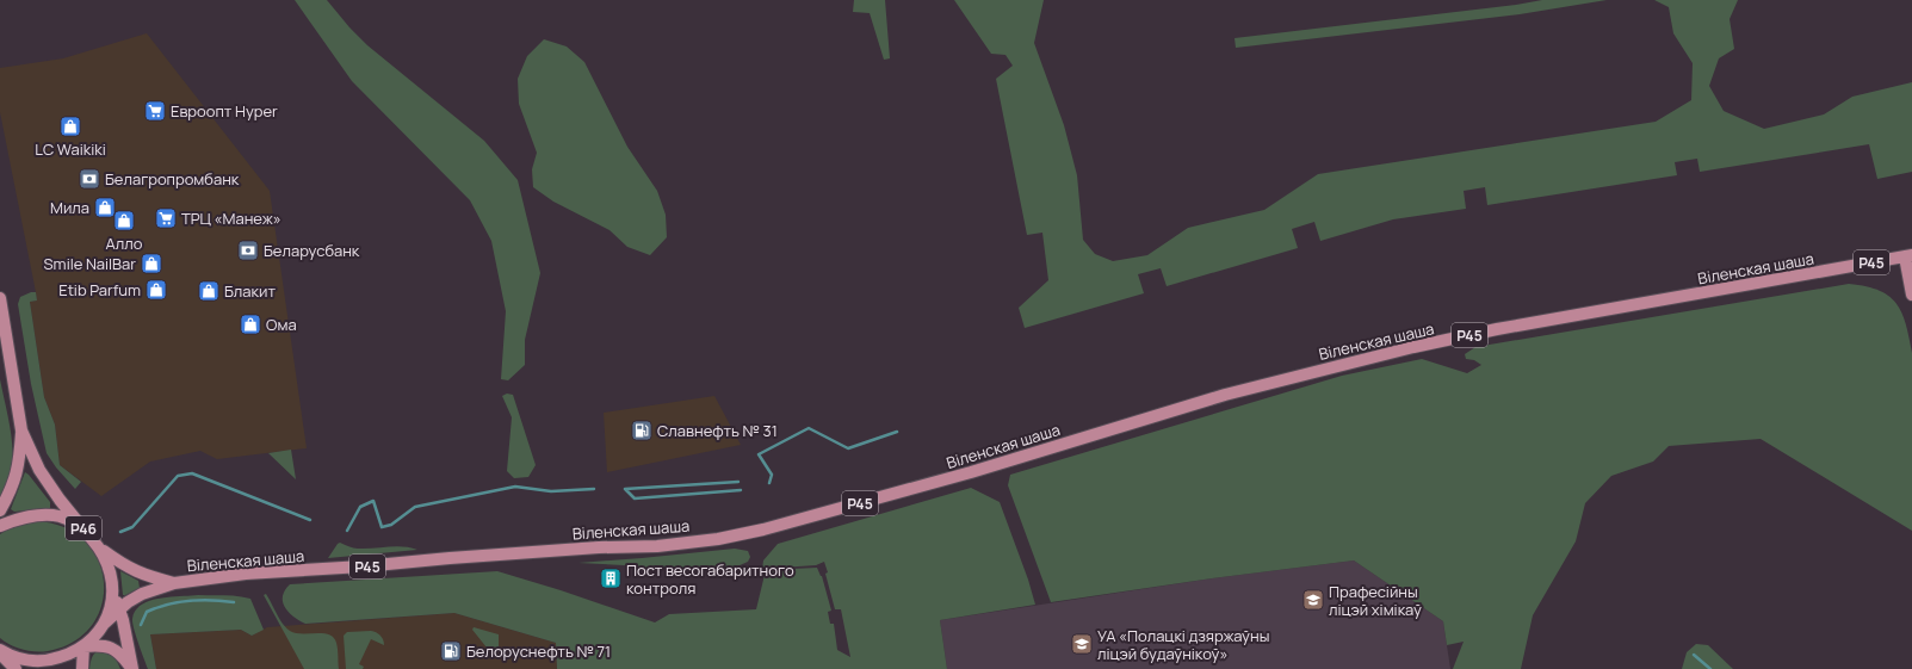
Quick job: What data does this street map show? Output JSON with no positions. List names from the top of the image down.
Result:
{
  "streets": {
    "main road": ["Р45", "Віленская шаша", "Р46"]
  },
  "crossings": [
    ["Р45", "Віленская шаша"],
    ["Р45", "Р46"]
  ],
  "places": {
    "supermarket": ["Евроопт Hyper", "ТРЦ «Манеж»"],
    "shop": [
      "LC Waikiki",
      "Мила",
      "Алло",
      "Smile NailBar",
      "Etib Parfum",
      "Блакит",
      "Ома"
    ],
    "bank": ["Белагропромбанк", "Беларусбанк"],
    "fuel station": ["Славнефть № 31", "Белоруснефть № 71"],
    "building": ["Пост весогабаритного контроля"],
    "school or university": ["Прафесійны ліцэй хімікаў", "УА «Полацкі дзяржаўны ліцэй будаўнікоў»"]
  }
}
